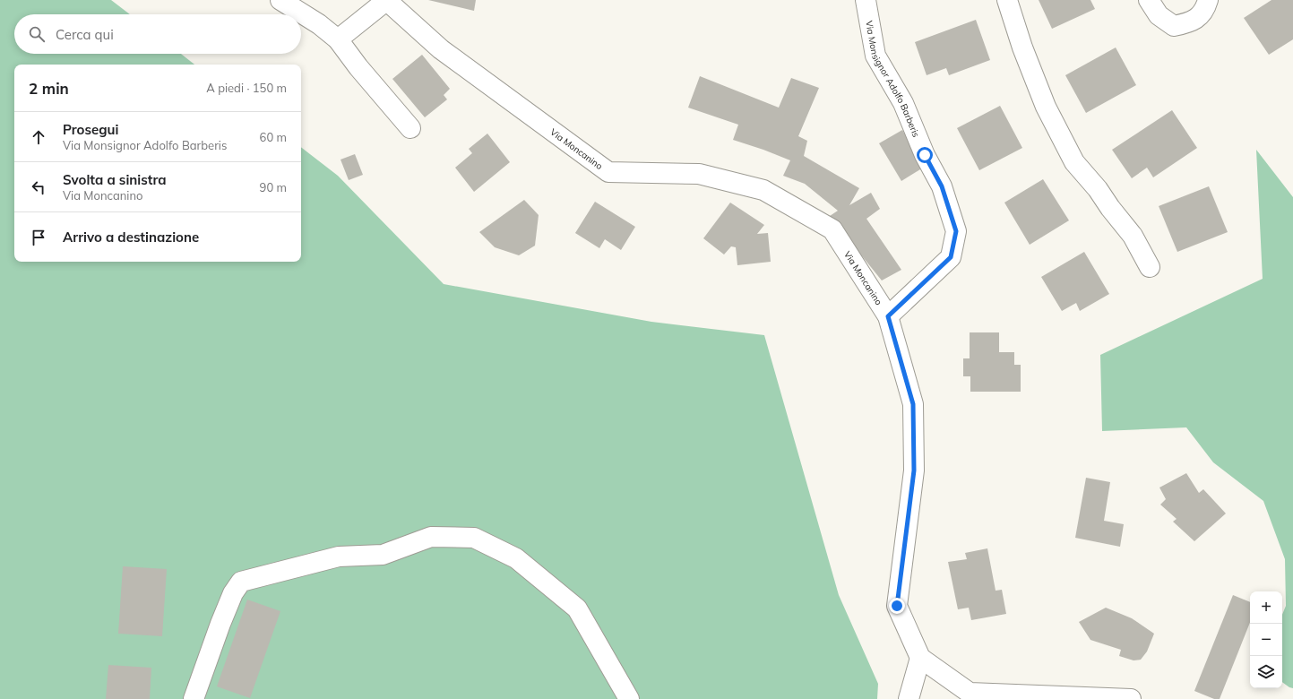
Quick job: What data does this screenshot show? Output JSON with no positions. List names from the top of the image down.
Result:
{
  "streets": {
    "street": ["Via Monsignor Adolfo Barberis", "Via Moncanino"]
  },
  "crossings": [
    ["Via Monsignor Adolfo Barberis", "Via Moncanino"]
  ],
  "page": {
    "search": "Cerca qui",
    "heading": ["2 min", "A piedi · 150 m"],
    "list": [
      ["Prosegui", "Via Monsignor Adolfo Barberis", "60 m"],
      ["Svolta a sinistra", "Via Moncanino", "90 m"],
      "Arrivo a destinazione"
    ],
    "map_buttons": ["+", "−"]
  }
}
